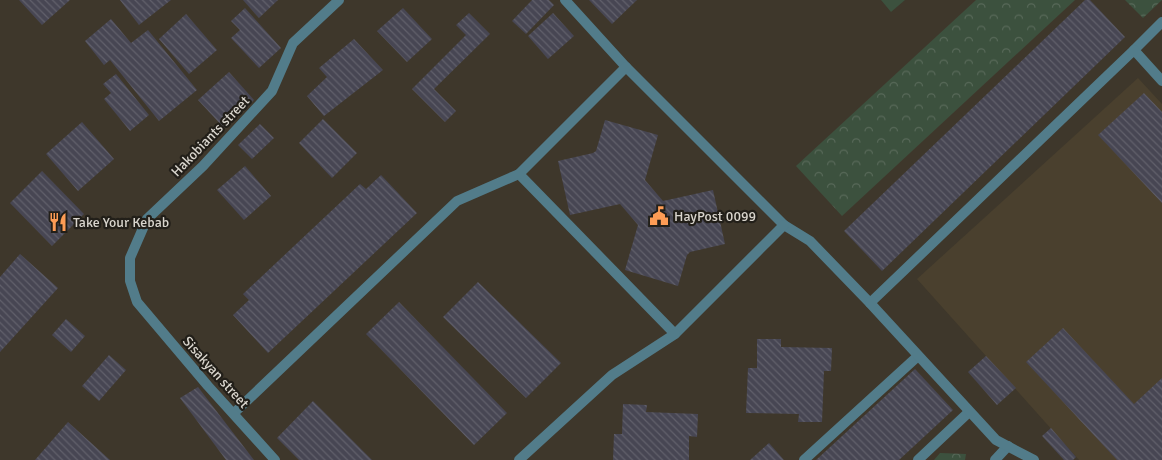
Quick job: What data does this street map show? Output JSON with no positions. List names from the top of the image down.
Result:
{
  "streets": {
    "street": ["Hakobiants street", "Sisakyan street"]
  },
  "crossings": [
    ["Hakobiants street", "Sisakyan street"]
  ],
  "places": {
    "public building": ["HayPost 0099"],
    "restaurant": ["Take Your Kebab"]
  }
}
